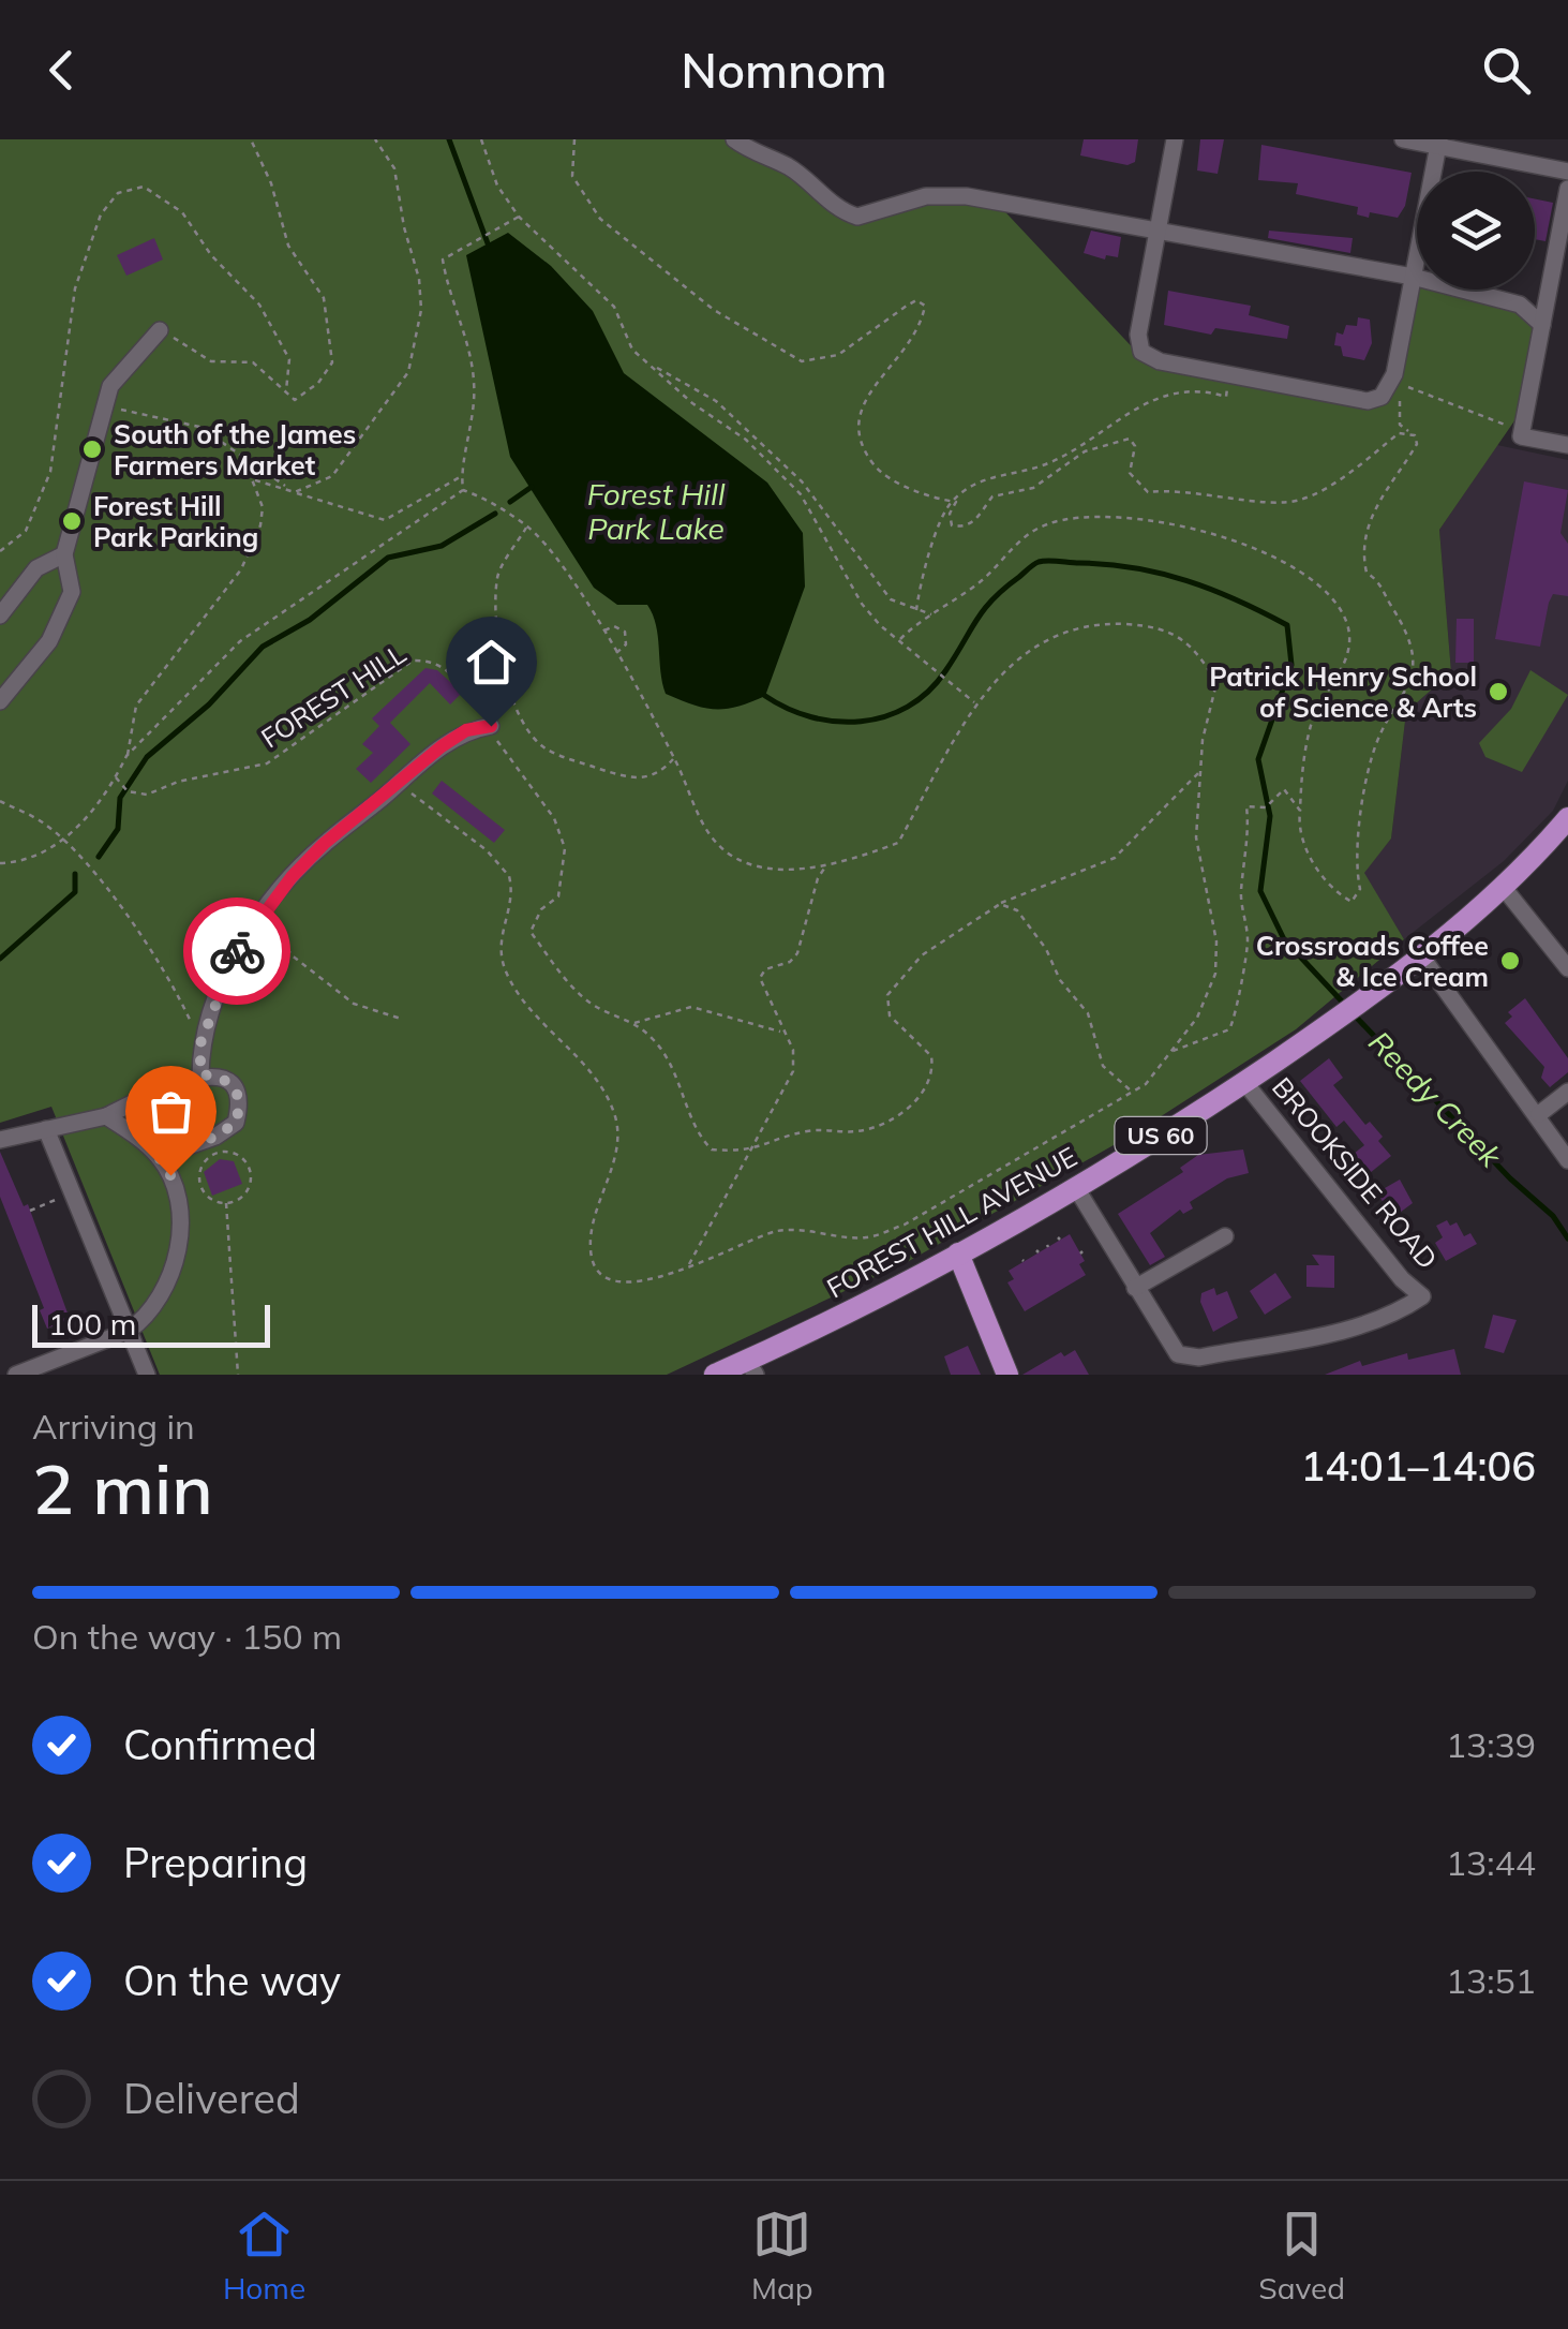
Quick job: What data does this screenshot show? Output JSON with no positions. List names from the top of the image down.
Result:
{
  "streets": {
    "main road": ["US 60", "FOREST HILL AVENUE"],
    "street": ["BROOKSIDE ROAD"],
    "path": ["FOREST HILL"]
  },
  "crossings": [
    ["BROOKSIDE ROAD", "FOREST HILL AVENUE"]
  ],
  "water": ["Forest Hill Park Lake", "Reedy Creek"],
  "places": [
    "South of the James Farmers Market",
    "Forest Hill Park Parking",
    "Patrick Henry School of Science & Arts",
    "Crossroads Coffee & Ice Cream"
  ],
  "scale_bar": "100 m",
  "page": {
    "header": "Nomnom",
    "scale": "100 m",
    "heading": ["2 min", "Arriving in", "14:01–14:06"],
    "bar": "On the way · 150 m",
    "list": [
      ["Confirmed", "13:39"],
      ["Preparing", "13:44"],
      ["On the way", "13:51"],
      "Delivered"
    ],
    "tabs": ["Home", "Map", "Saved"]
  }
}
